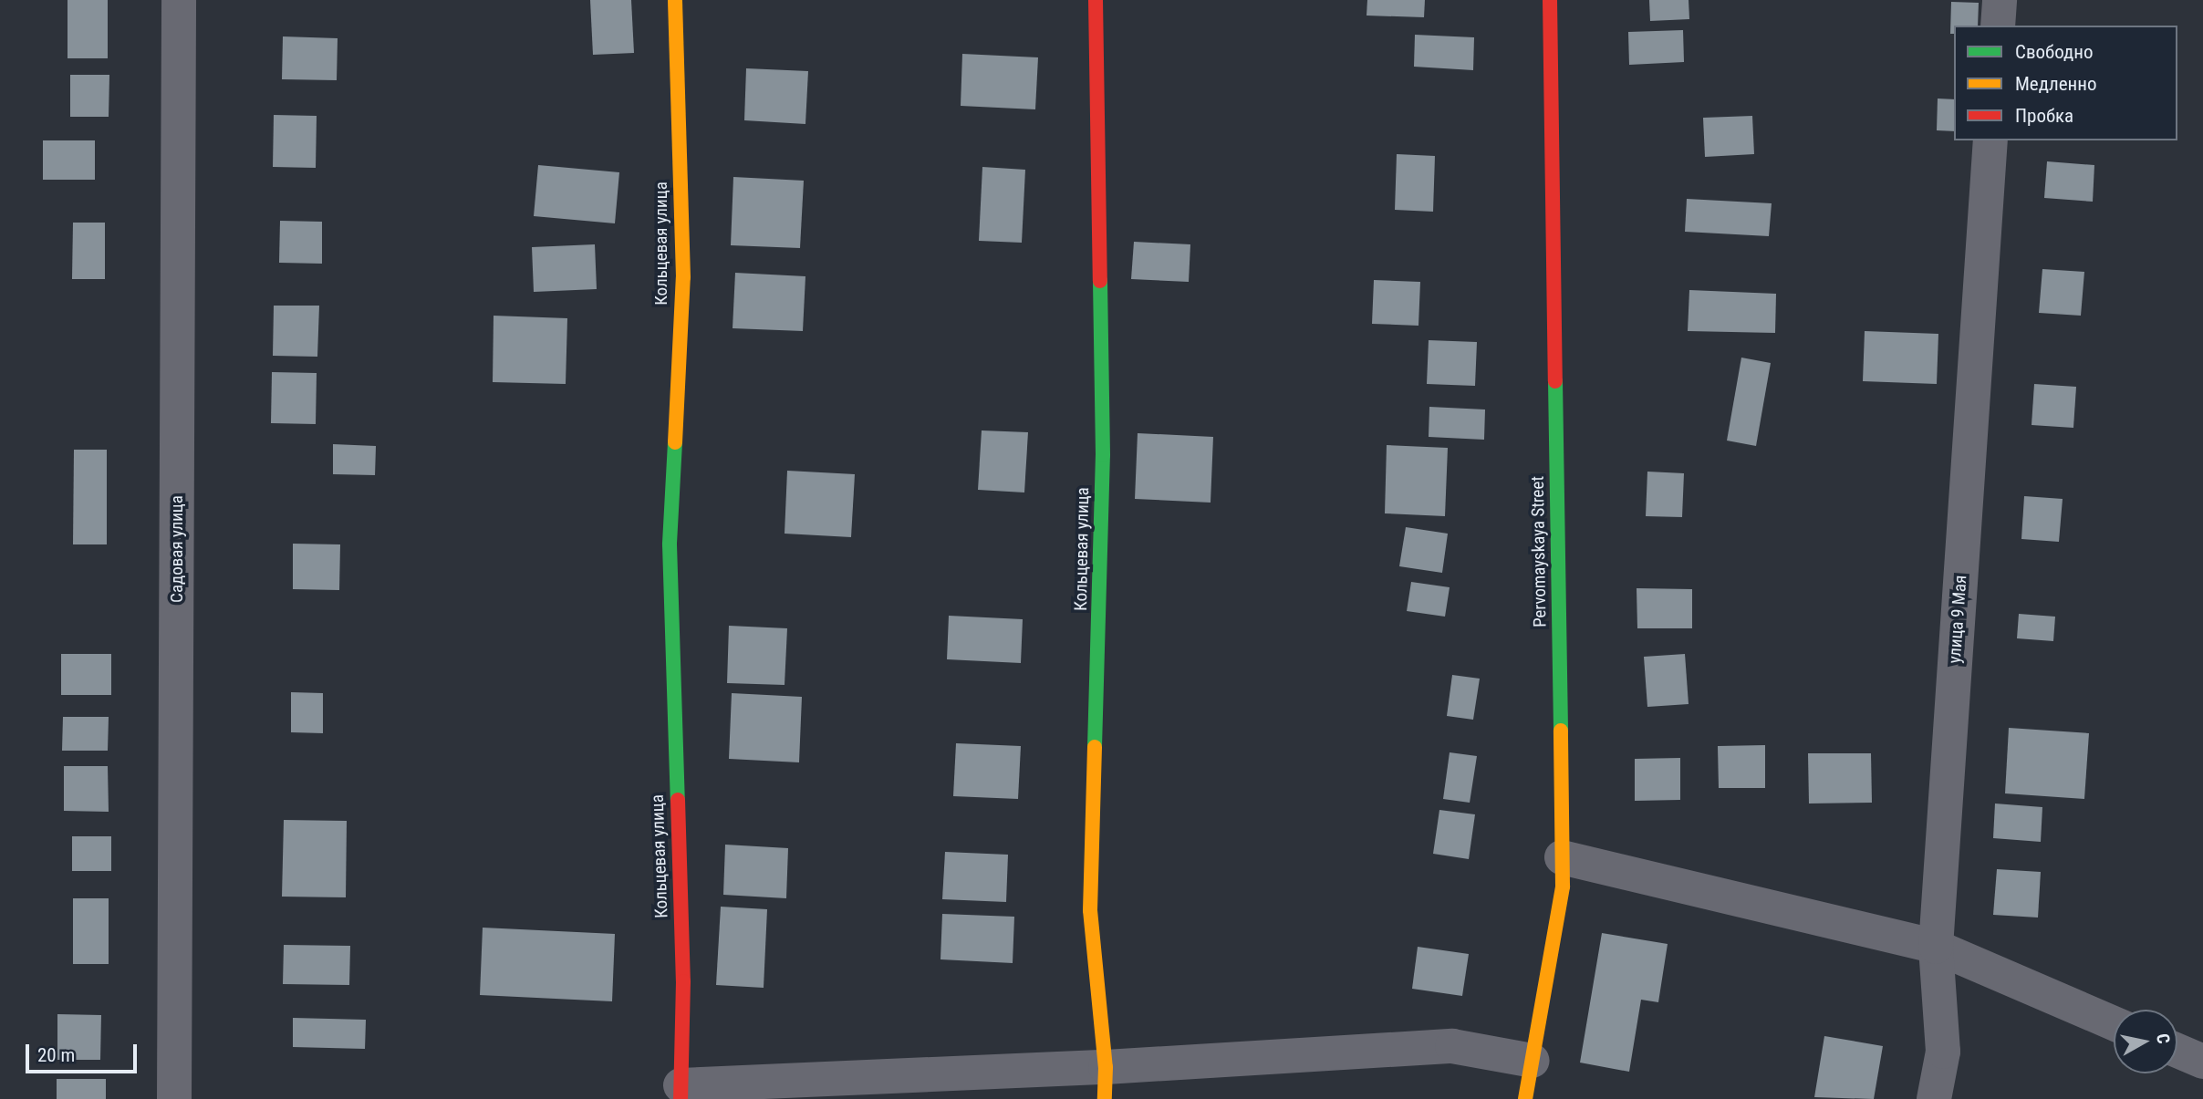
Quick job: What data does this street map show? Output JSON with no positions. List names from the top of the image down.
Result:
{
  "streets": {
    "street": [
      "Кольцевая улица",
      "Садовая улица",
      "Pervomayskaya Street",
      "улица 9 Мая"
    ]
  },
  "legend": ["Свободно", "Медленно", "Пробка"],
  "scale_bar": "20 m",
  "north": "right"
}
